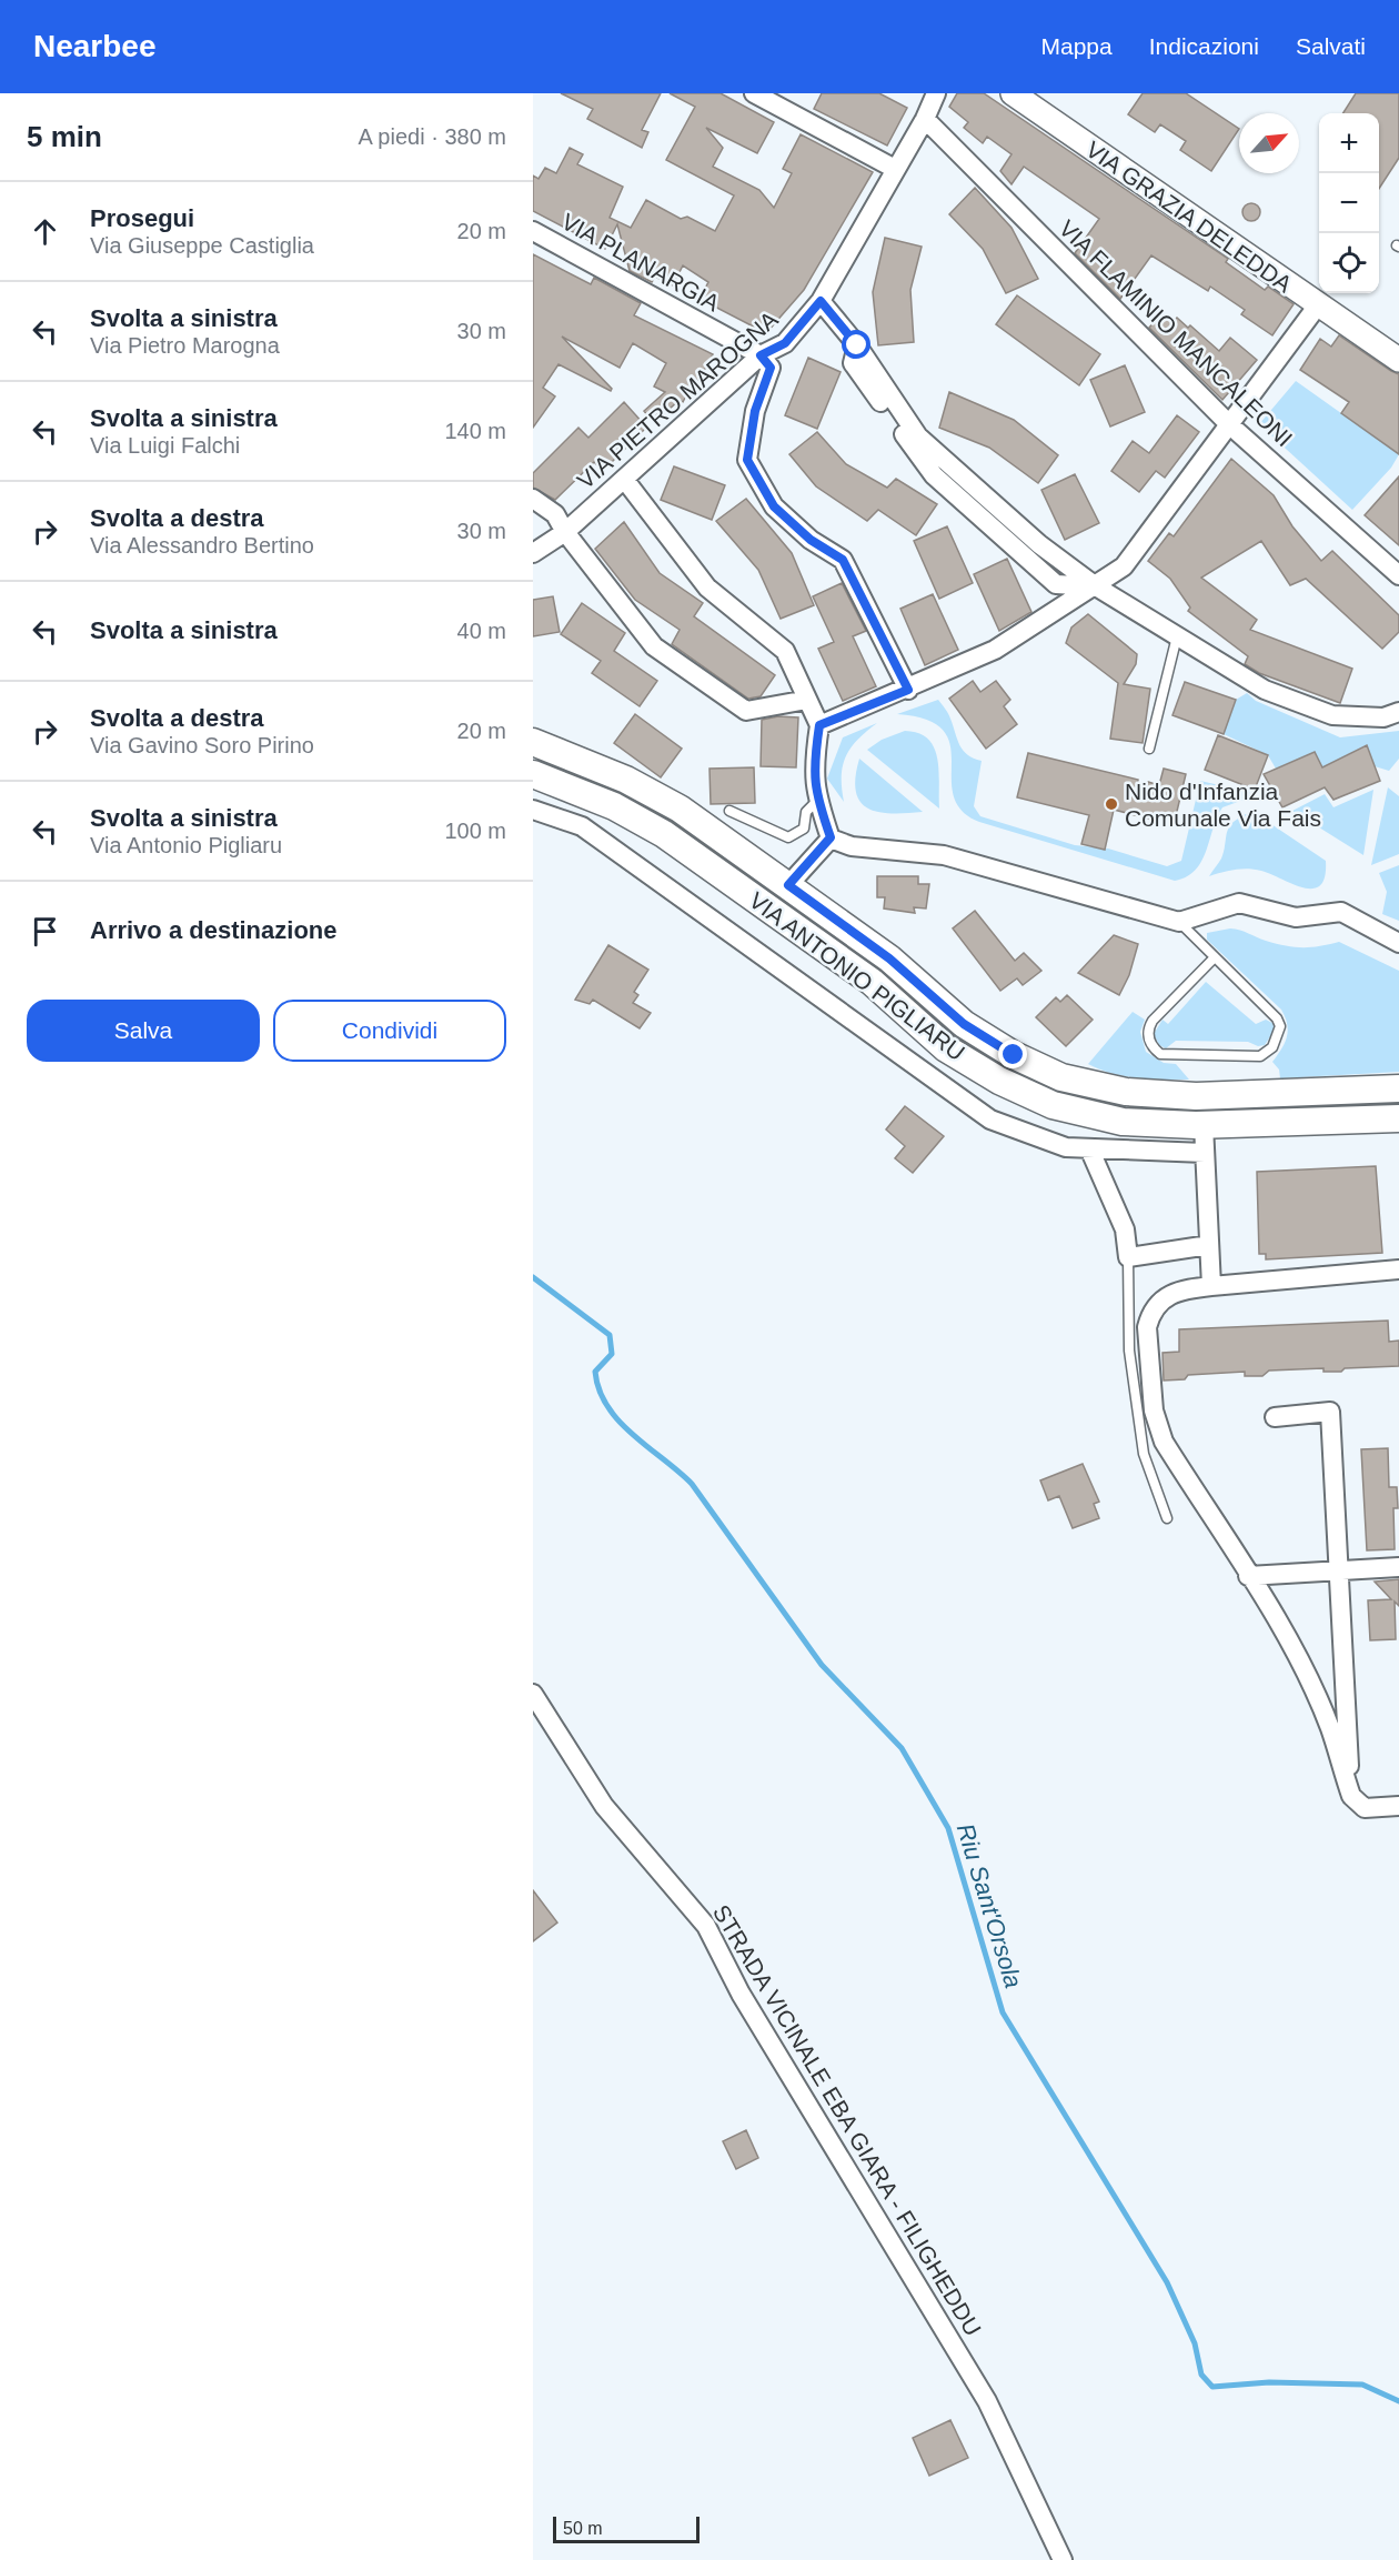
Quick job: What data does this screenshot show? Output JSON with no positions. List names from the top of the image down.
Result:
{
  "streets": {
    "main road": ["VIA ANTONIO PIGLIARU"],
    "street": [
      "VIA GRAZIA DELEDDA",
      "VIA PLANARGIA",
      "VIA FLAMINIO MANCALEONI",
      "VIA PIETRO MAROGNA",
      "STRADA VICINALE EBA GIARA - FILIGHEDDU"
    ]
  },
  "crossings": [
    ["VIA PLANARGIA", "VIA PIETRO MAROGNA"],
    ["VIA FLAMINIO MANCALEONI", "VIA PIETRO MAROGNA"]
  ],
  "water": ["Riu Sant'Orsola"],
  "places": ["Nido d'Infanzia Comunale Via Fais"],
  "scale_bar": "50 m",
  "north": "top right",
  "page": {
    "header": "Nearbee",
    "nav": ["Mappa", "Indicazioni", "Salvati"],
    "heading": ["5 min", "A piedi · 380 m"],
    "map_buttons": ["+", "−"],
    "list": [
      ["Prosegui", "Via Giuseppe Castiglia", "20 m"],
      ["Svolta a sinistra", "Via Pietro Marogna", "30 m"],
      ["Svolta a sinistra", "Via Luigi Falchi", "140 m"],
      ["Svolta a destra", "Via Alessandro Bertino", "30 m"],
      ["Svolta a sinistra", "40 m"],
      ["Svolta a destra", "Via Gavino Soro Pirino", "20 m"],
      ["Svolta a sinistra", "Via Antonio Pigliaru", "100 m"],
      "Arrivo a destinazione"
    ],
    "buttons": ["Salva", "Condividi"],
    "scale": "50 m"
  }
}
